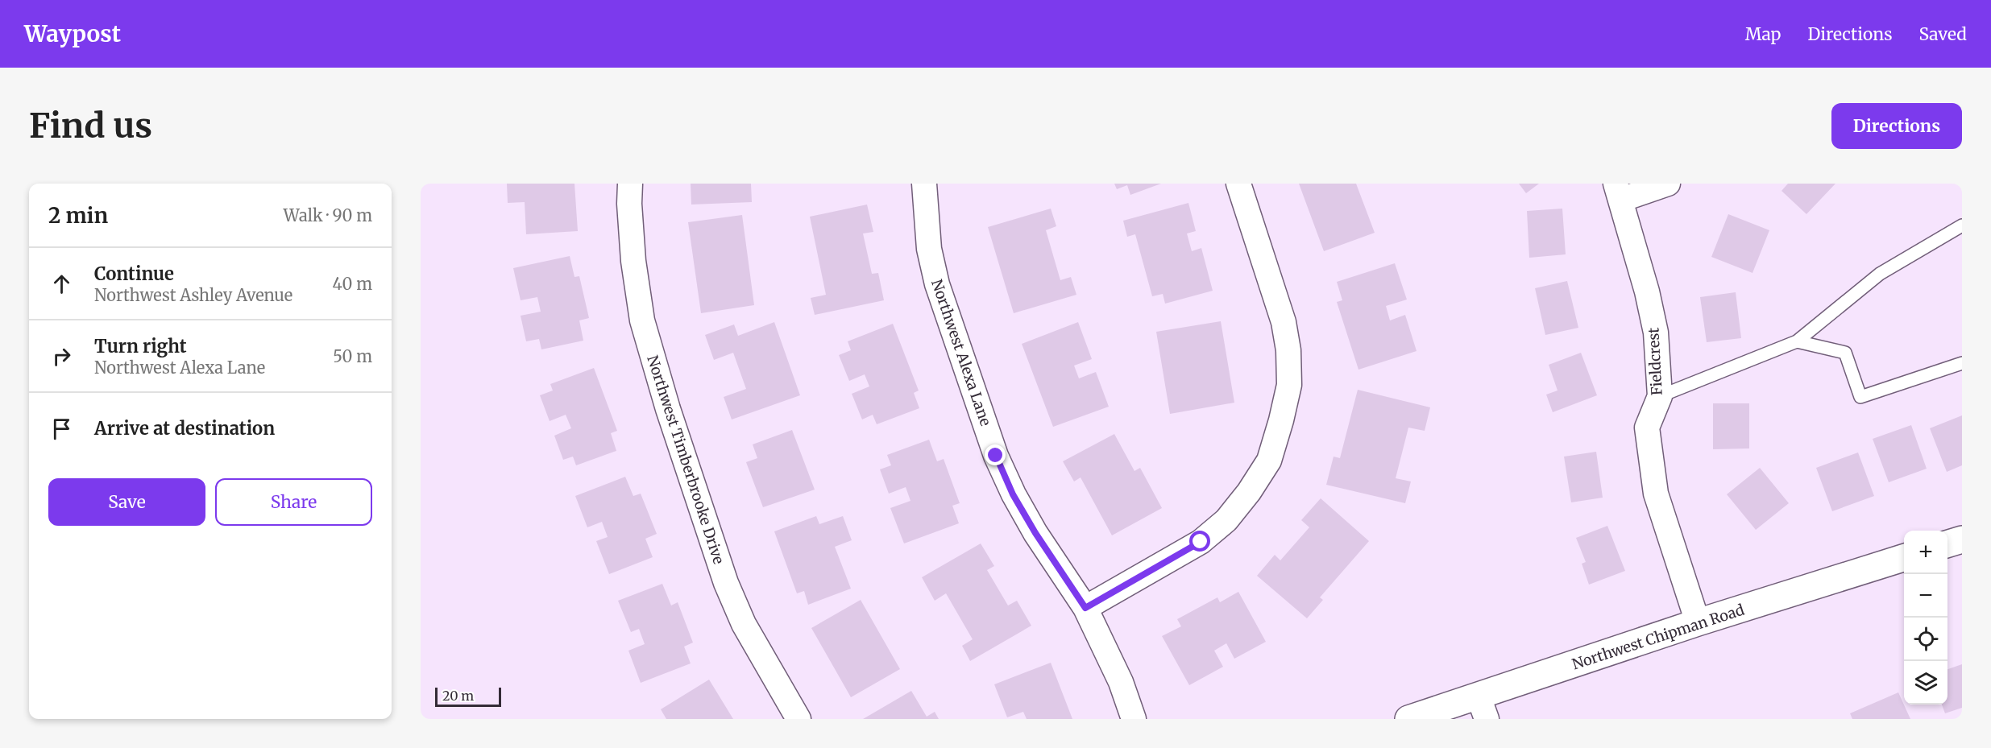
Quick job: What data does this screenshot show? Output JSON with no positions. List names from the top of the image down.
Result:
{
  "streets": {
    "main road": ["Northwest Chipman Road"],
    "street": ["Northwest Alexa Lane", "Fieldcrest", "Northwest Timberbrooke Drive"]
  },
  "crossings": [
    ["Fieldcrest", "Northwest Chipman Road"]
  ],
  "scale_bar": "20 m",
  "page": {
    "header": "Waypost",
    "nav": ["Map", "Directions", "Saved"],
    "buttons": [
      "Directions",
      ["Save", "Share"]
    ],
    "title": "Find us",
    "heading": ["2 min", "Walk · 90 m"],
    "list": [
      ["Continue", "Northwest Ashley Avenue", "40 m"],
      ["Turn right", "Northwest Alexa Lane", "50 m"],
      "Arrive at destination"
    ],
    "map_buttons": ["+", "−"],
    "scale": "20 m"
  }
}
